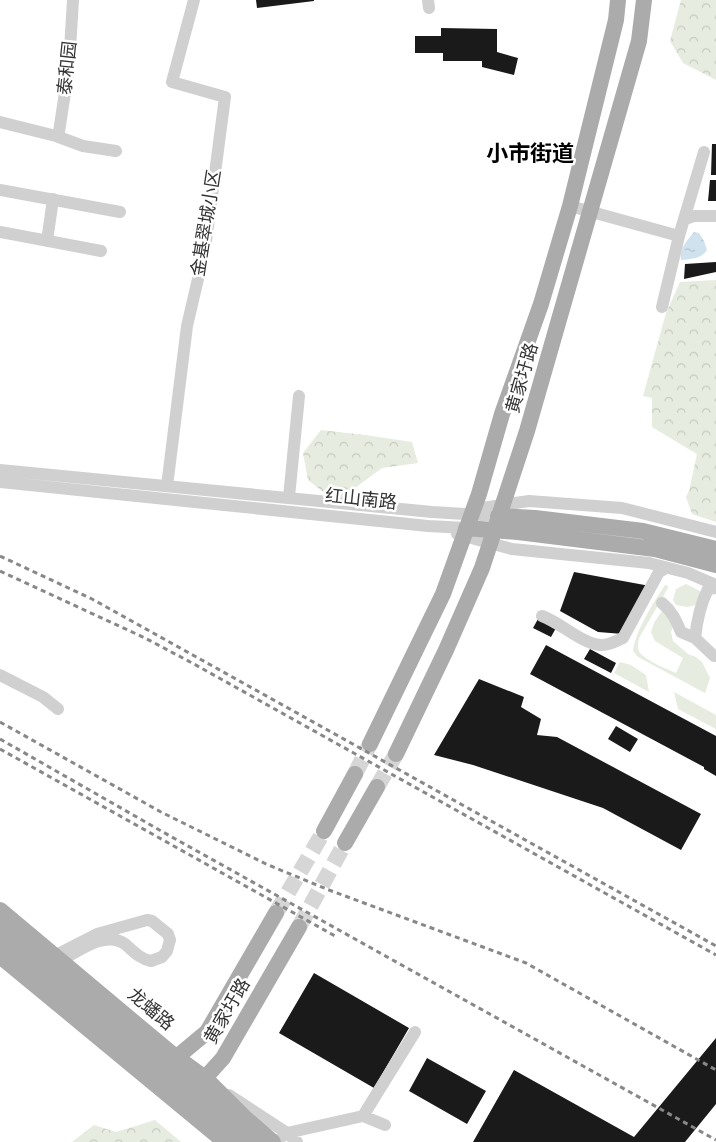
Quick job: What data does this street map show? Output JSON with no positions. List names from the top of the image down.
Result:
{
  "streets": {
    "main road": ["黄家圩路", "红山南路", "龙蟠路"],
    "street": ["泰和园", "金基翠城小区"]
  },
  "crossings": [
    ["金基翠城小区", "红山南路"],
    ["黄家圩路", "红山南路"],
    ["黄家圩路", "龙蟠路"]
  ],
  "districts": ["小市街道"]
}
